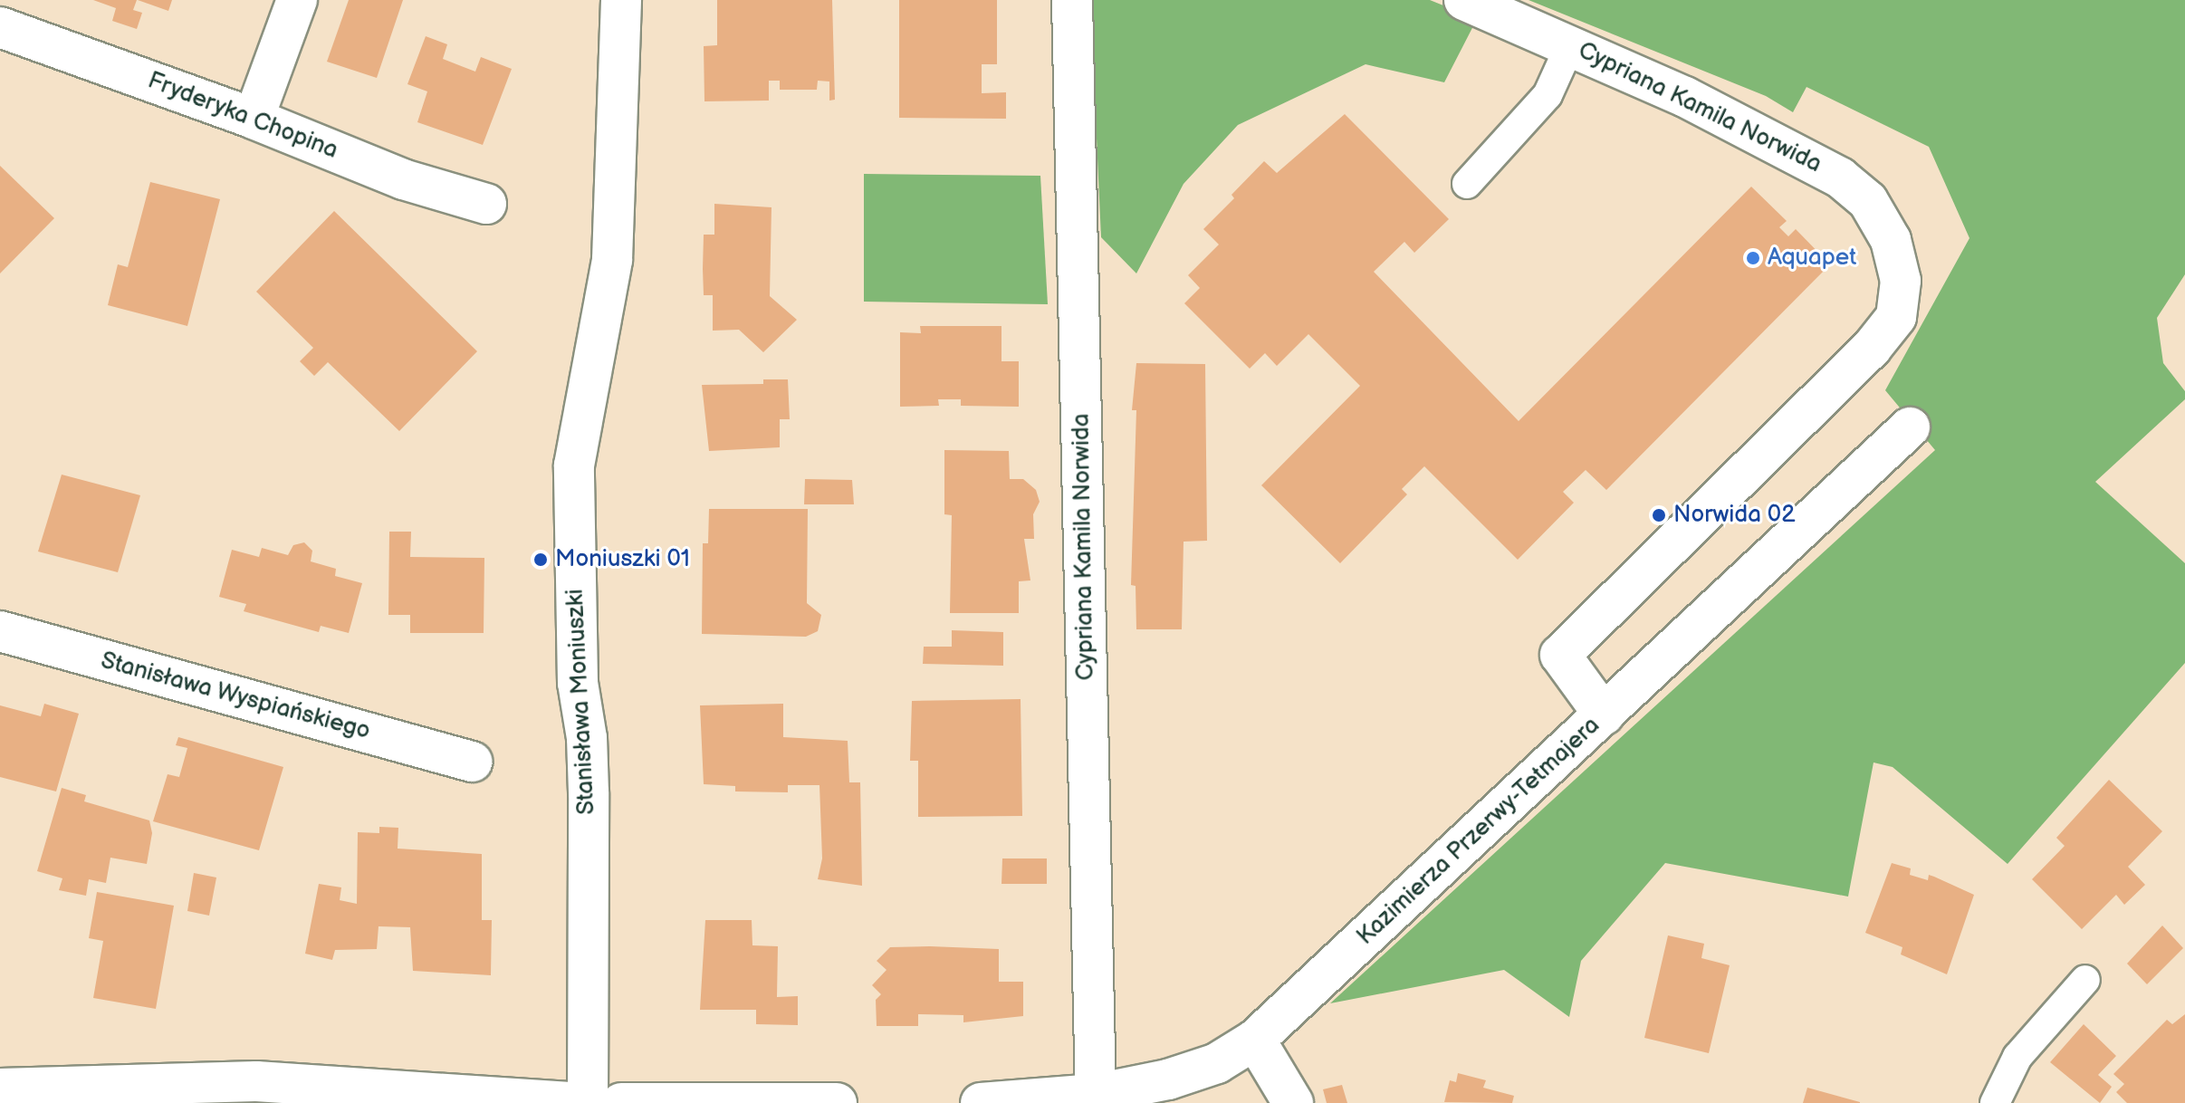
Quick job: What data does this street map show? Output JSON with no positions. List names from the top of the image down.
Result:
{
  "streets": {
    "street": [
      "Cypriana Kamila Norwida",
      "Fryderyka Chopina",
      "Stanisława Wyspiańskiego",
      "Stanisława Moniuszki",
      "Kazimierza Przerwy-Tetmajera"
    ]
  },
  "crossings": [
    ["Cypriana Kamila Norwida", "Kazimierza Przerwy-Tetmajera"]
  ],
  "places": ["Aquapet", "Norwida 02", "Moniuszki 01"]
}
